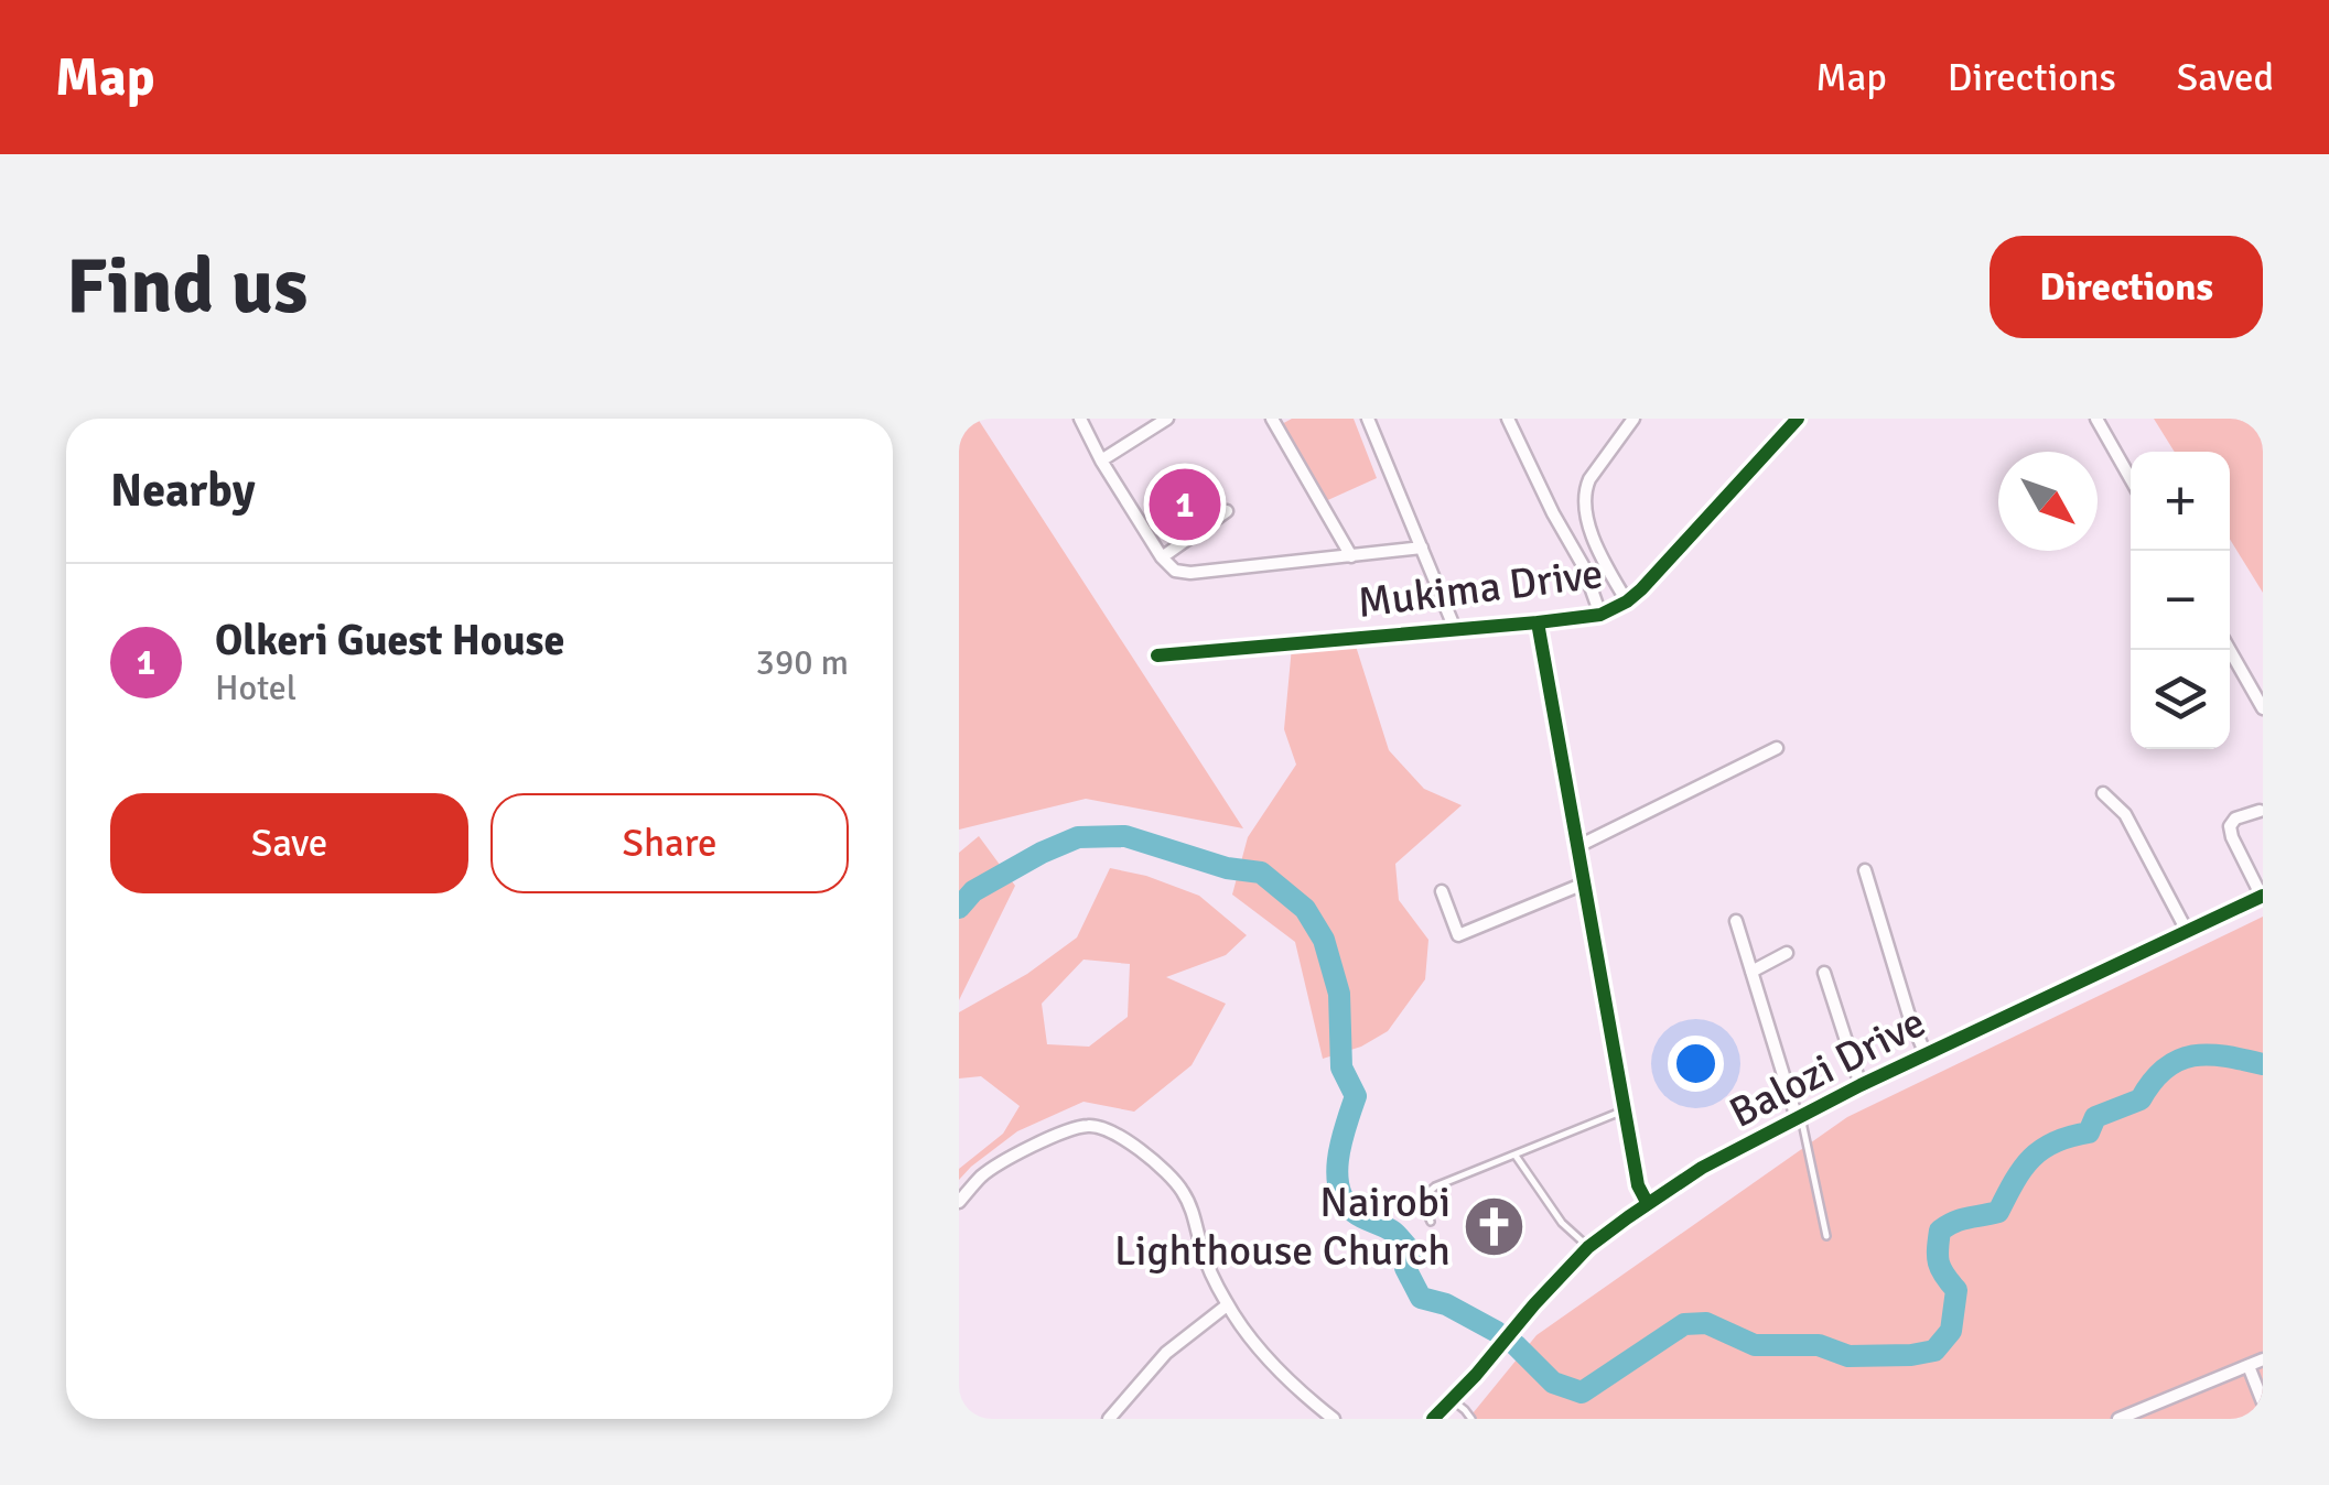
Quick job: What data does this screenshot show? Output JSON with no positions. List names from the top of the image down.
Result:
{
  "streets": {
    "street": ["Mukima Drive", "Balozi Drive"]
  },
  "places": {
    "church": ["Nairobi Lighthouse Church"]
  },
  "north": "bottom right",
  "page": {
    "header": "Map",
    "nav": ["Map", "Directions", "Saved"],
    "buttons": [
      "Directions",
      ["Save", "Share"]
    ],
    "title": "Find us",
    "heading": "Nearby",
    "map_buttons": ["+", "−"],
    "pins": "1",
    "list": [
      {
        "mark": "1",
        "name": "Olkeri Guest House",
        "note": "Hotel",
        "value": "390 m"
      }
    ]
  }
}
